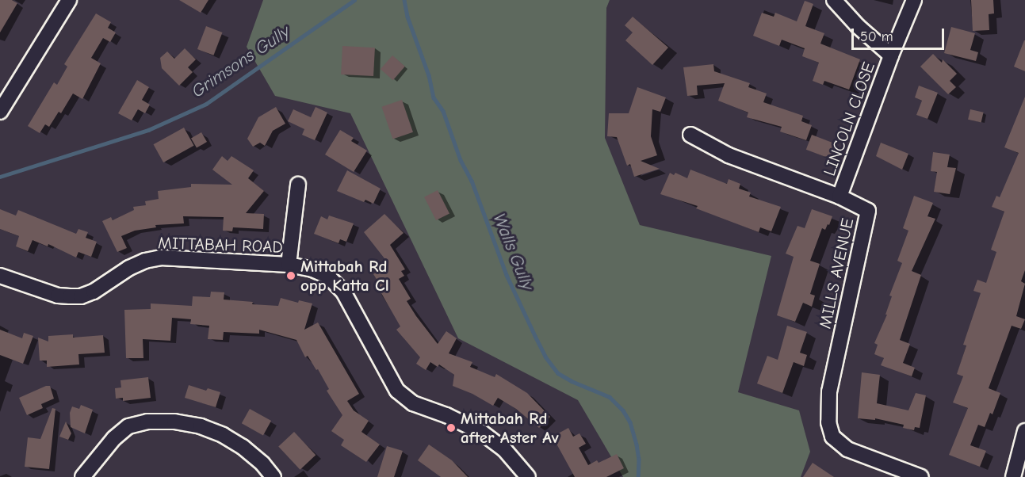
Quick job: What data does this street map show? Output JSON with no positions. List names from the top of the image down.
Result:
{
  "streets": {
    "street": ["LINCOLN CLOSE", "MITTABAH ROAD", "MILLS AVENUE"]
  },
  "crossings": [
    ["LINCOLN CLOSE", "MILLS AVENUE"]
  ],
  "water": ["Grimsons Gully", "Walls Gully"],
  "places": ["Mittabah Rd opp Katta Cl", "Mittabah Rd after Aster Av"],
  "scale_bar": "50 m"
}
